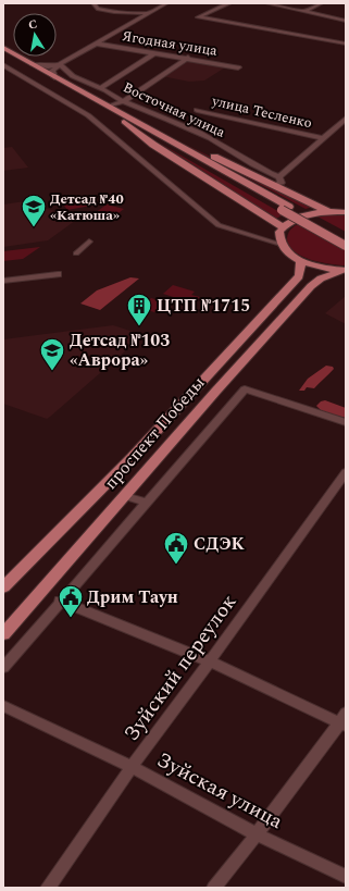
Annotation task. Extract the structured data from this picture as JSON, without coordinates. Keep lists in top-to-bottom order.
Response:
{
  "streets": {
    "main road": ["проспект Победы"],
    "street": [
      "Ягодная улица",
      "Восточная улица",
      "улица Тесленко",
      "Зуйский переулок",
      "Зуйская улица"
    ]
  },
  "crossings": [
    ["Восточная улица", "улица Тесленко"],
    ["Зуйский переулок", "Зуйская улица"]
  ],
  "places": {
    "school or university": ["Детсад №40 «Катюша»", "Детсад №103 «Аврора»"],
    "building": ["ЦТП №1715"],
    "public building": ["СДЭК", "Дрим Таун"]
  },
  "north": "top"
}
